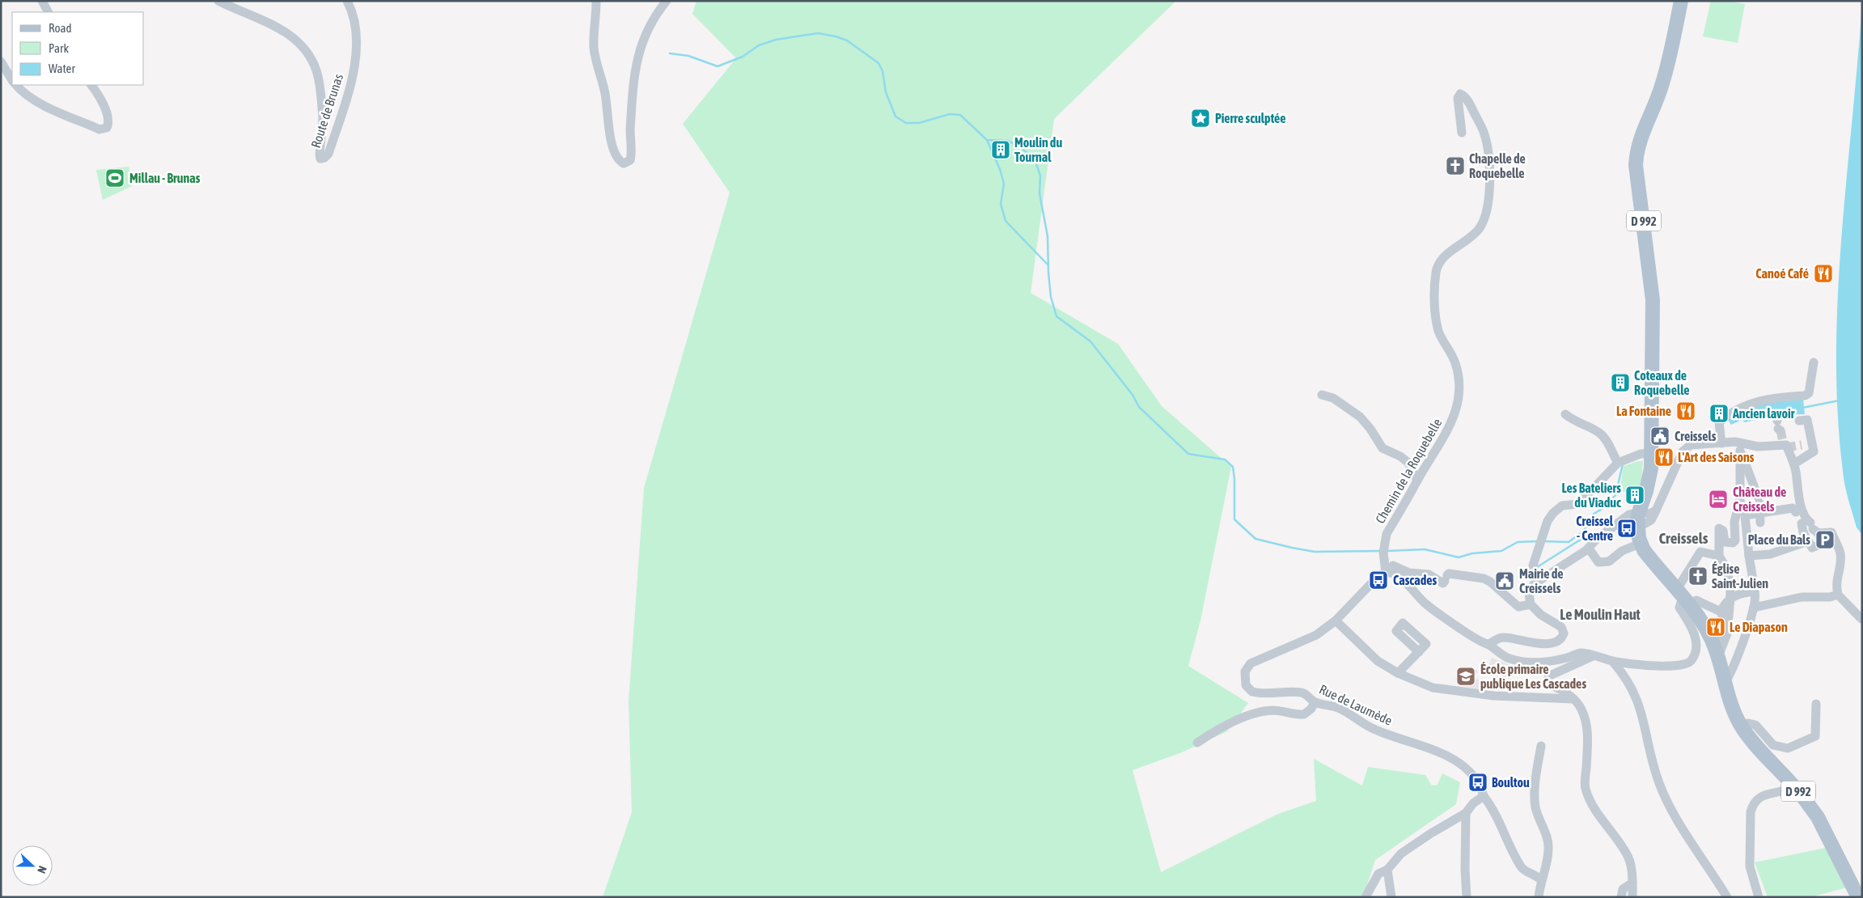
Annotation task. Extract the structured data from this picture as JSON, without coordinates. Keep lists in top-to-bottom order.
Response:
{
  "streets": {
    "main road": ["D 992"],
    "street": ["Route de Brunas", "Chemin de la Roquebelle", "Rue de Laumède"]
  },
  "districts": ["Creissels", "Le Moulin Haut"],
  "places": {
    "place": ["Pierre sculptée"],
    "building": [
      "Moulin du Tournal",
      "Coteaux de Roquebelle",
      "Ancien lavoir",
      "Les Bateliers du Viaduc"
    ],
    "church": ["Chapelle de Roquebelle", "Église Saint-Julien"],
    "sports": ["Millau - Brunas"],
    "restaurant": [
      "Canoé Café",
      "La Fontaine",
      "L'Art des Saisons",
      "Le Diapason"
    ],
    "public building": ["Creissels", "Mairie de Creissels"],
    "hotel": ["Château de Creissels"],
    "bus stop": ["Creissel - Centre", "Cascades", "Boultou"],
    "parking": ["Place du Bals"],
    "school or university": ["École primaire publique Les Cascades"]
  },
  "legend": ["Road", "Park", "Water"],
  "north": "right"
}
